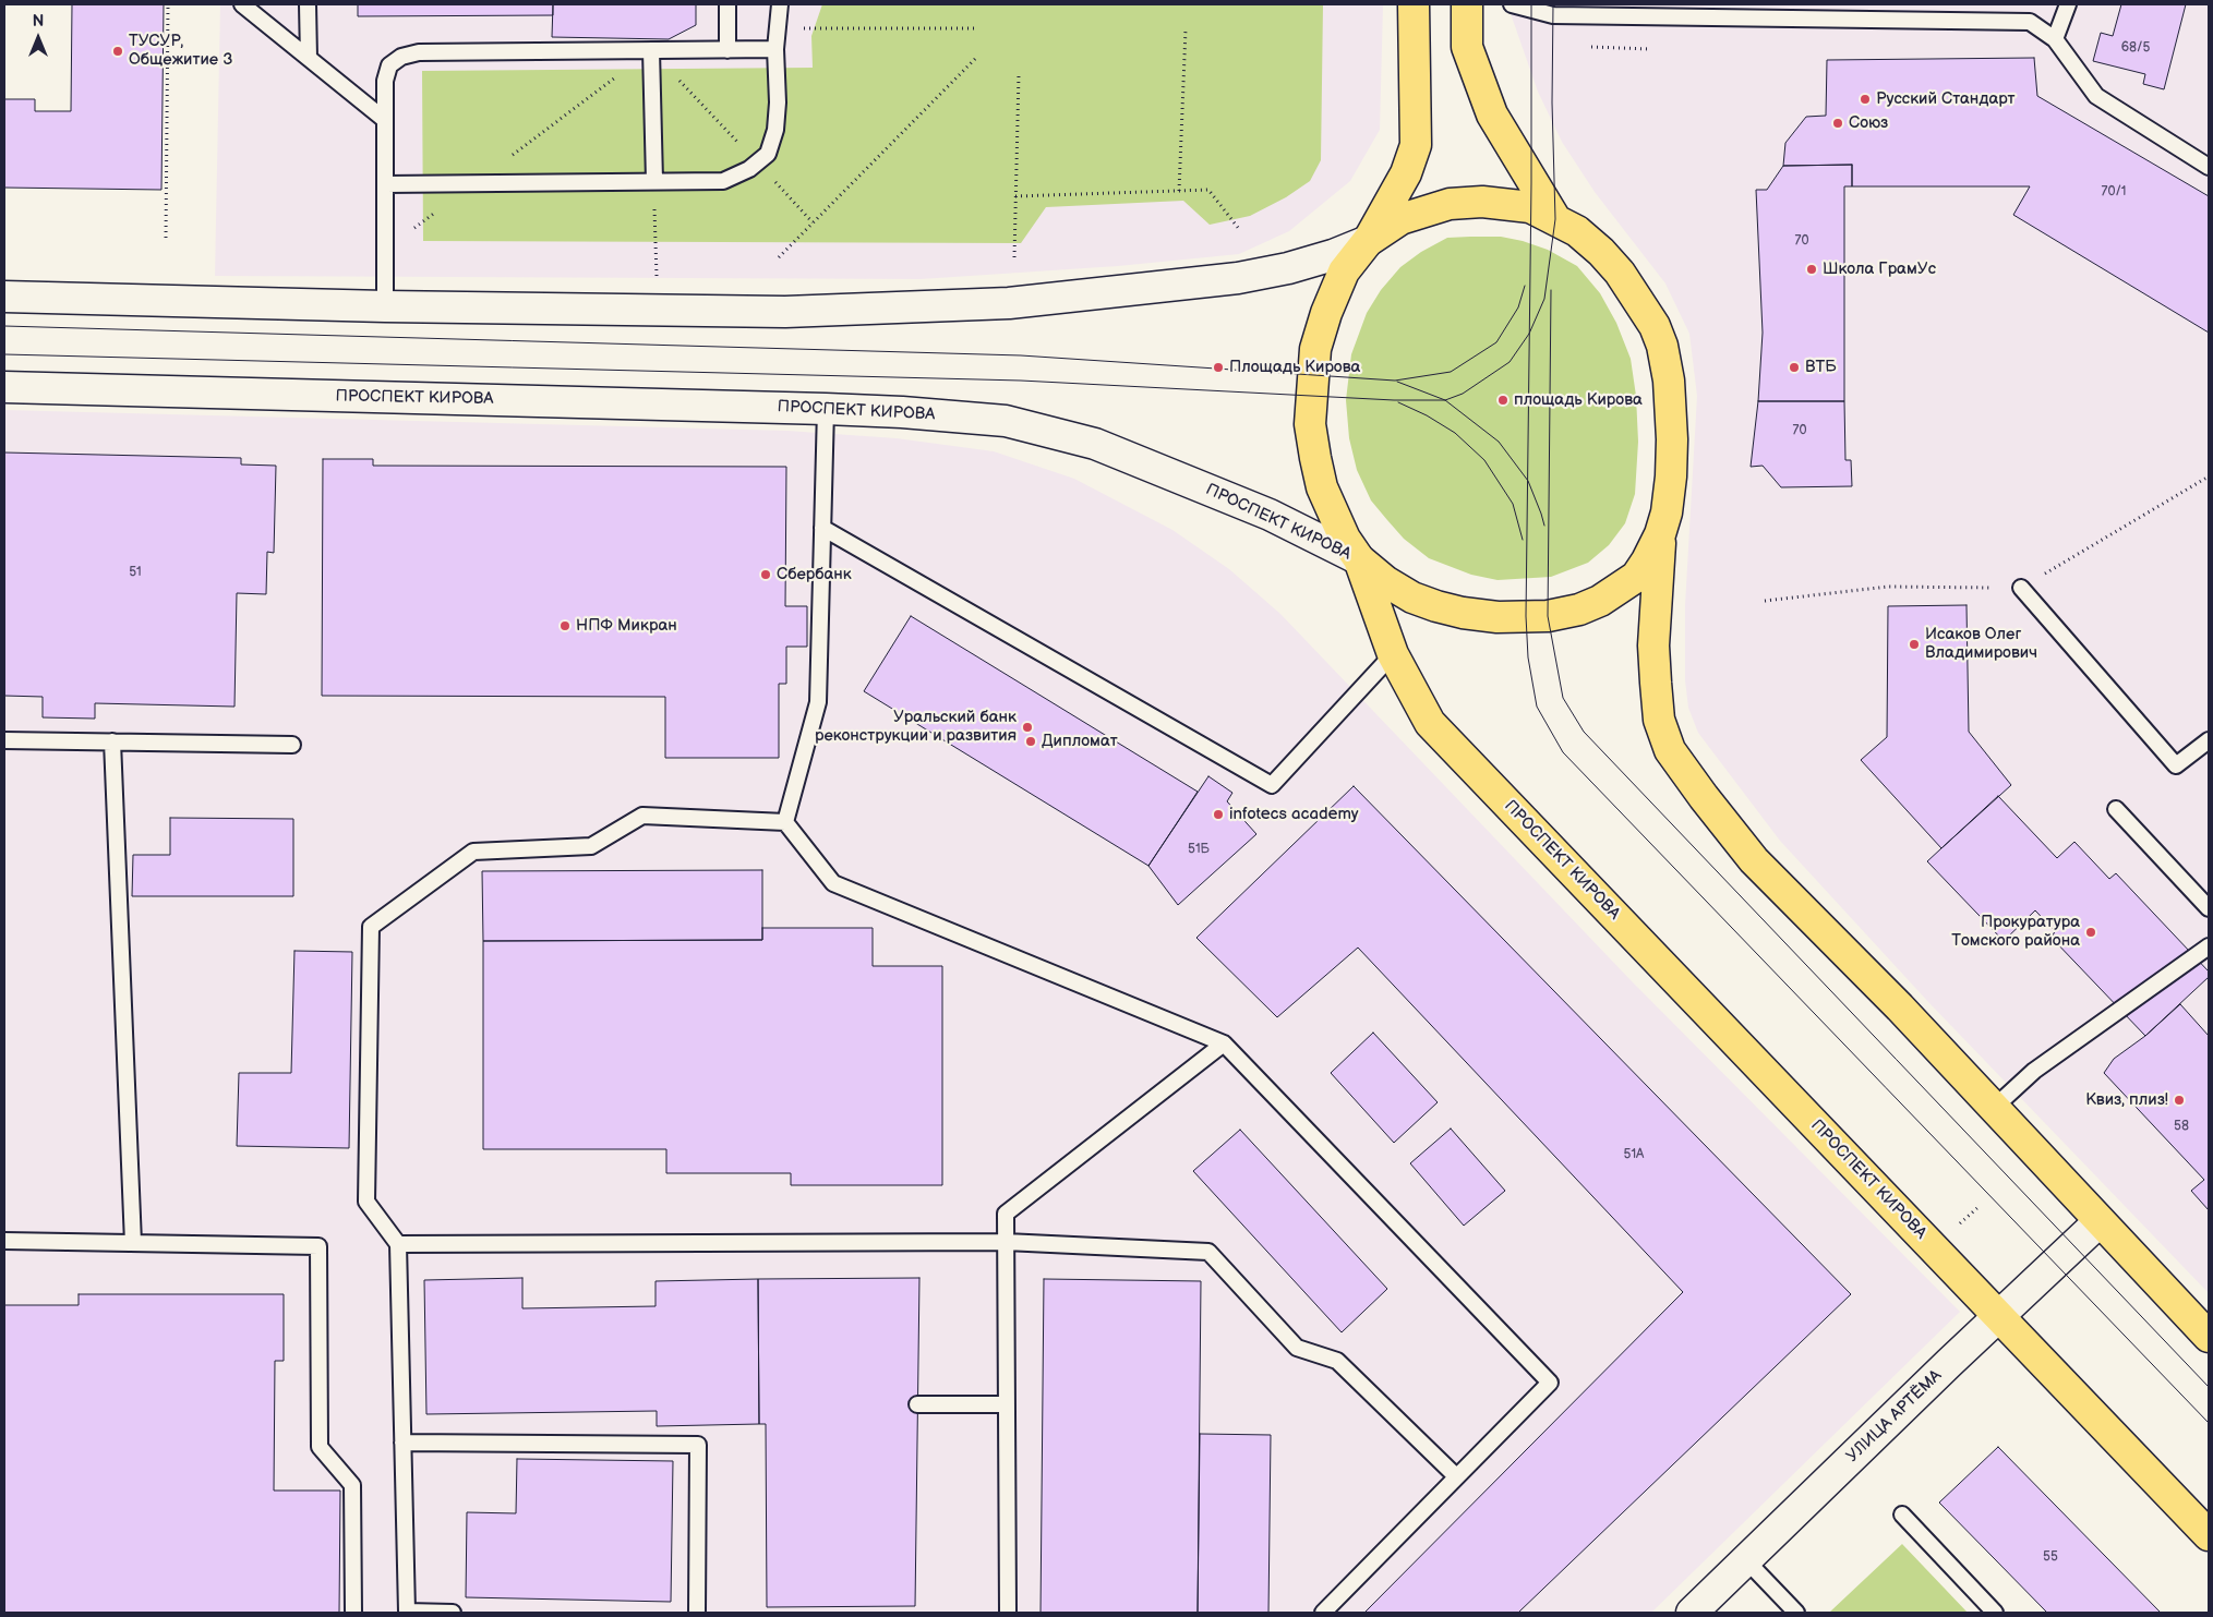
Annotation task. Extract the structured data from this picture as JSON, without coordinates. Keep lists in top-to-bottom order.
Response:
{
  "streets": {
    "main road": ["ПРОСПЕКТ КИРОВА", "УЛИЦА АРТЁМА"]
  },
  "crossings": [
    ["ПРОСПЕКТ КИРОВА", "УЛИЦА АРТЁМА"]
  ],
  "places": [
    "ТУСУР, Общежитие 3",
    "Русский Стандарт",
    "Союз",
    "Школа ГрамУс",
    "Площадь Кирова",
    "ВТБ",
    "площадь Кирова",
    "Сбербанк",
    "НПФ Микран",
    "Исаков Олег Владимирович",
    "Уральский банк реконструкции и развития",
    "Дипломат",
    "infotecs academy",
    "Прокуратура Томского района",
    "Квиз, плиз!"
  ],
  "house_numbers": [
    "68/5",
    "70/1",
    "70",
    "70",
    "51",
    "51Б",
    "58",
    "51А",
    "55"
  ],
  "north": "top"
}
